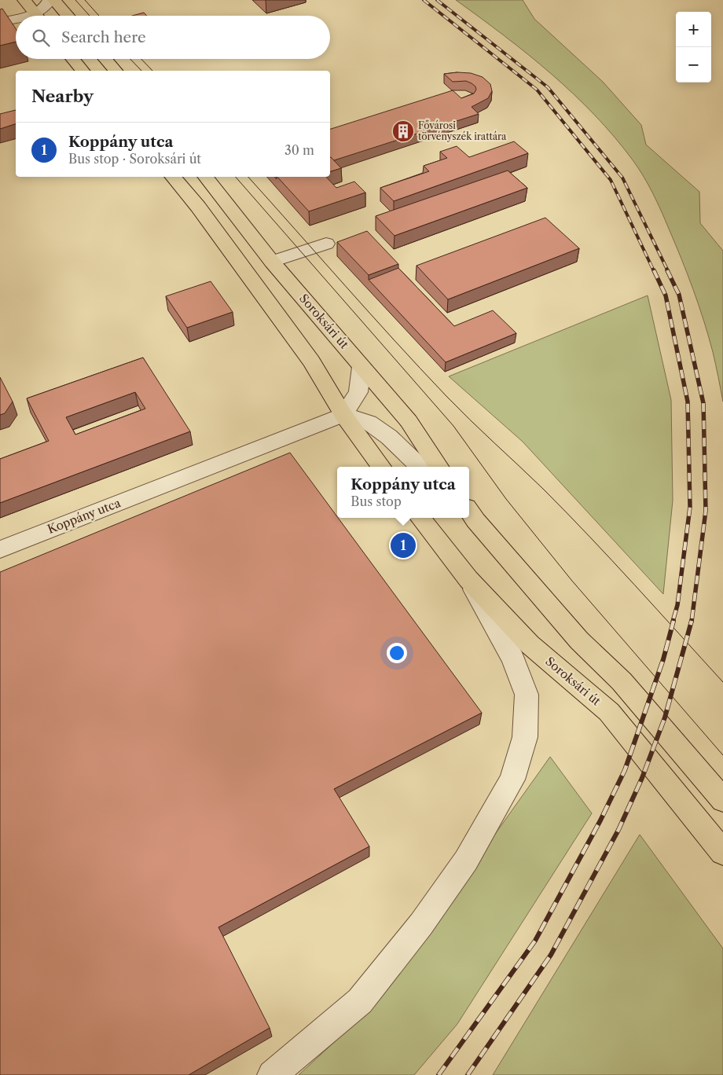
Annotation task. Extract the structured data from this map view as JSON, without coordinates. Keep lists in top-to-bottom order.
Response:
{
  "streets": {
    "main road": ["Soroksári út"],
    "street": ["Koppány utca"]
  },
  "places": {
    "building": ["Fővárosi törvényszék irattára"]
  },
  "page": {
    "map_buttons": ["+", "−"],
    "search": "Search here",
    "heading": "Nearby",
    "list": [
      {
        "mark": "1",
        "name": "Koppány utca",
        "note": "Bus stop · Soroksári út",
        "value": "30 m"
      }
    ],
    "popup": ["Koppány utca", "Bus stop"],
    "pins": "1"
  }
}
